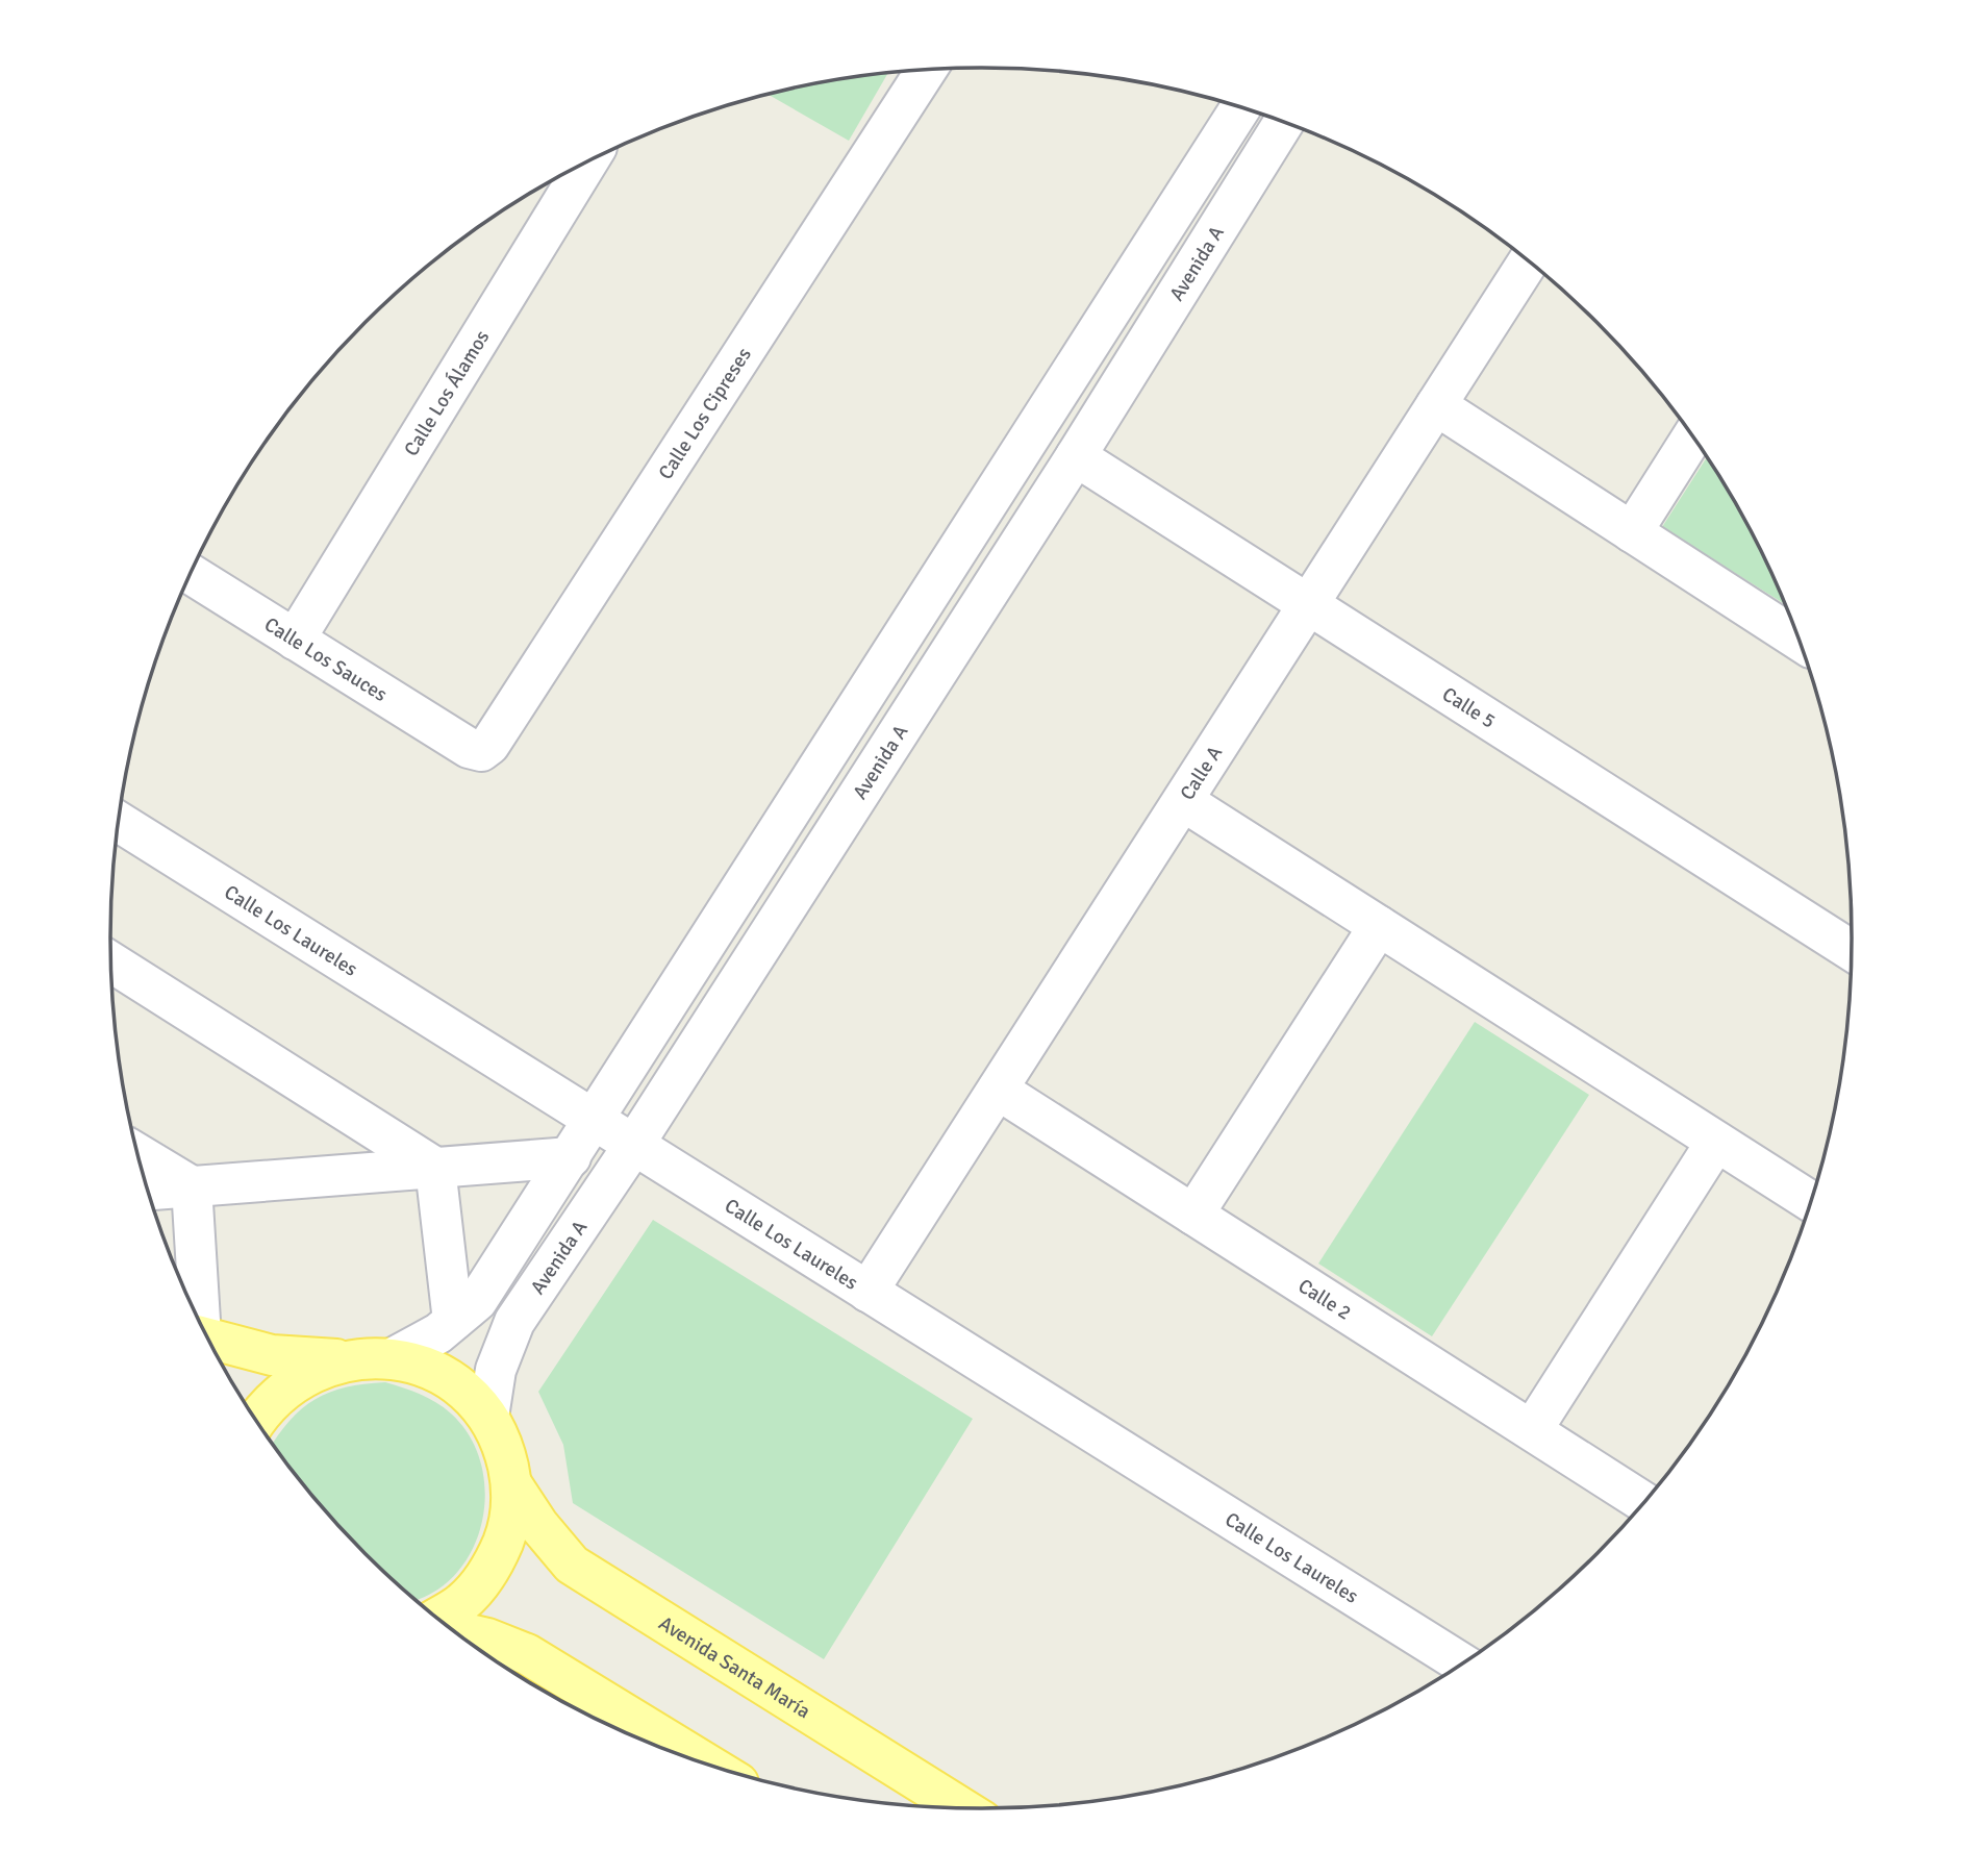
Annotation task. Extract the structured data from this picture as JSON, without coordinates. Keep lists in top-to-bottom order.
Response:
{
  "streets": {
    "main road": ["Avenida Santa María"],
    "street": [
      "Avenida A",
      "Calle Los Álamos",
      "Calle Los Cipreses",
      "Calle Los Sauces",
      "Calle 5",
      "Calle A",
      "Calle Los Laureles",
      "Calle 2"
    ]
  },
  "crossings": [
    ["Avenida A", "Calle 5"],
    ["Avenida A", "Calle Los Laureles"],
    ["Calle Los Álamos", "Calle Los Sauces"],
    ["Calle Los Cipreses", "Calle Los Sauces"],
    ["Calle 5", "Calle A"],
    ["Calle A", "Calle Los Laureles"],
    ["Calle A", "Calle 2"]
  ]
}
